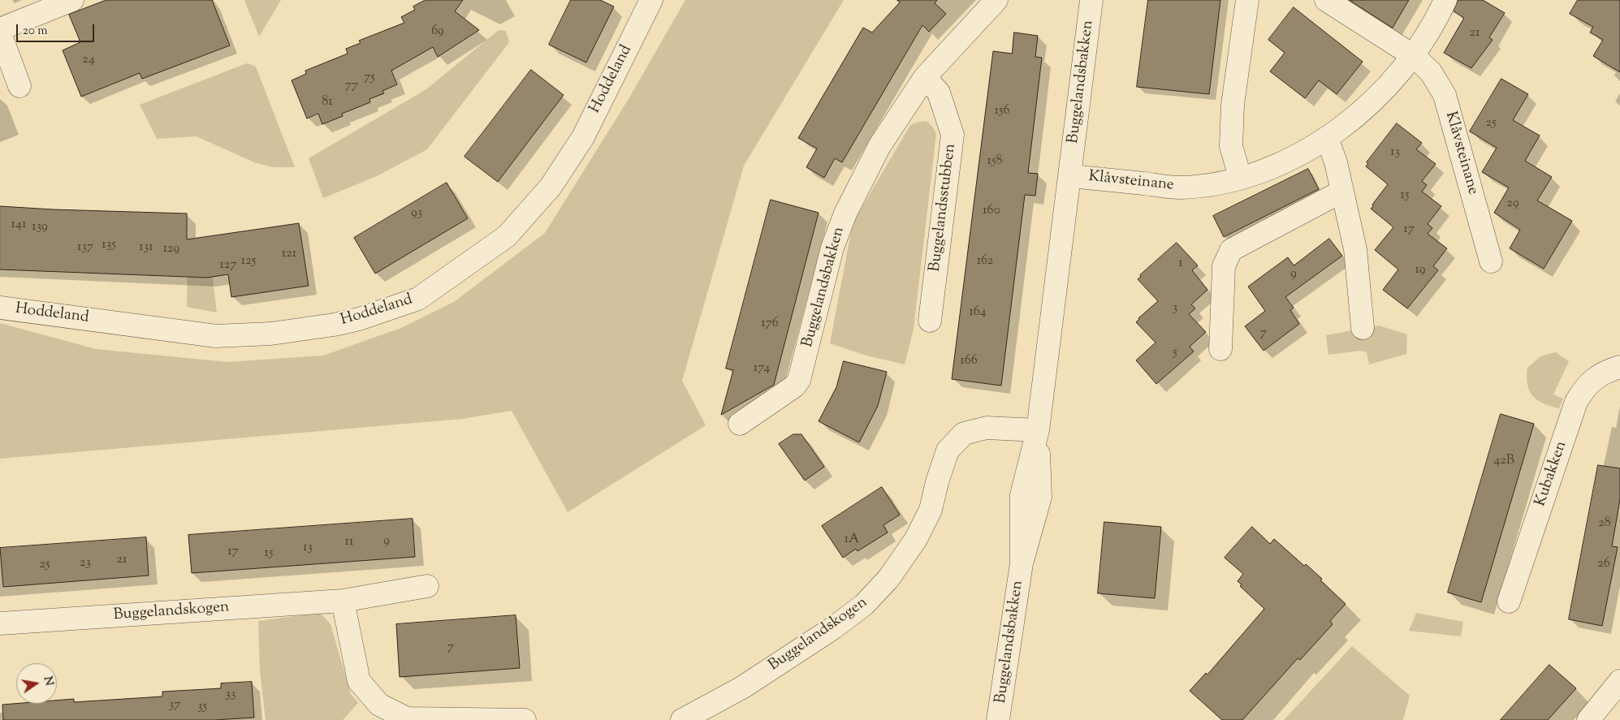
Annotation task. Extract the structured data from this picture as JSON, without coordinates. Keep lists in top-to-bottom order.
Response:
{
  "streets": {
    "street": [
      "Hoddeland",
      "Buggelandsbakken",
      "Klåvsteinane",
      "Buggelandsstubben",
      "Kubakken",
      "Buggelandskogen"
    ]
  },
  "crossings": [
    ["Buggelandsbakken", "Klåvsteinane"],
    ["Buggelandsbakken", "Buggelandsstubben"],
    ["Buggelandsbakken", "Buggelandskogen"]
  ],
  "house_numbers": [
    "69",
    "21",
    "24",
    "75",
    "77",
    "81",
    "156",
    "25",
    "13",
    "158",
    "15",
    "29",
    "160",
    "93",
    "141",
    "139",
    "17",
    "135",
    "137",
    "131",
    "129",
    "121",
    "125",
    "162",
    "1",
    "127",
    "19",
    "9",
    "3",
    "164",
    "176",
    "7",
    "5",
    "166",
    "174",
    "42B",
    "28",
    "1A",
    "9",
    "11",
    "13",
    "17",
    "15",
    "21",
    "23",
    "26",
    "25",
    "7",
    "33",
    "37",
    "35"
  ],
  "scale_bar": "20 m",
  "north": "right"
}
